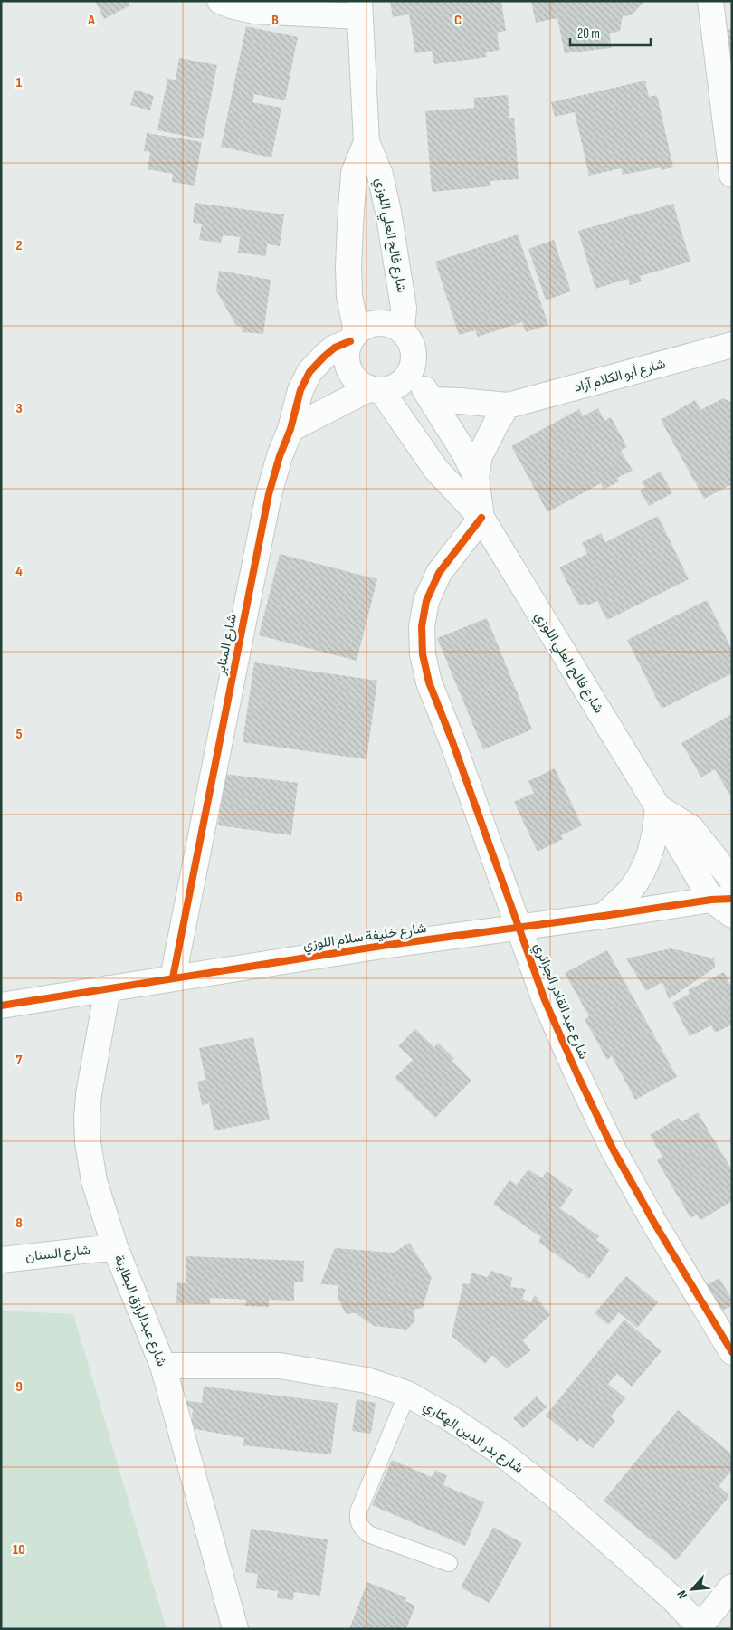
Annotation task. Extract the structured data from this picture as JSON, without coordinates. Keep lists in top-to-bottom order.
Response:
{
  "streets": {
    "street": [
      "شارع فالح العلي اللوزي",
      "شارع أبو الكلام آزاد",
      "شارع المنابر",
      "شارع خليفة سلام اللوزي",
      "شارع عبد القادر الجزائري",
      "شارع السنان",
      "شارع عبدالرازق البطاينة",
      "شارع بدر الدين الهكاري"
    ]
  },
  "crossings": [
    ["شارع فالح العلي اللوزي", "شارع أبو الكلام آزاد"],
    ["شارع فالح العلي اللوزي", "شارع المنابر"],
    ["شارع فالح العلي اللوزي", "شارع خليفة سلام اللوزي"],
    ["شارع فالح العلي اللوزي", "شارع عبد القادر الجزائري"],
    ["شارع المنابر", "شارع خليفة سلام اللوزي"],
    ["شارع خليفة سلام اللوزي", "شارع عبد القادر الجزائري"],
    ["شارع خليفة سلام اللوزي", "شارع عبدالرازق البطاينة"],
    ["شارع السنان", "شارع عبدالرازق البطاينة"],
    ["شارع عبدالرازق البطاينة", "شارع بدر الدين الهكاري"]
  ],
  "scale_bar": "20 m",
  "north": "bottom left",
  "grid": {
    "columns": ["A", "B", "C"],
    "rows": [
      "1",
      "2",
      "3",
      "4",
      "5",
      "6",
      "7",
      "8",
      "9",
      "10"
    ]
  }
}
